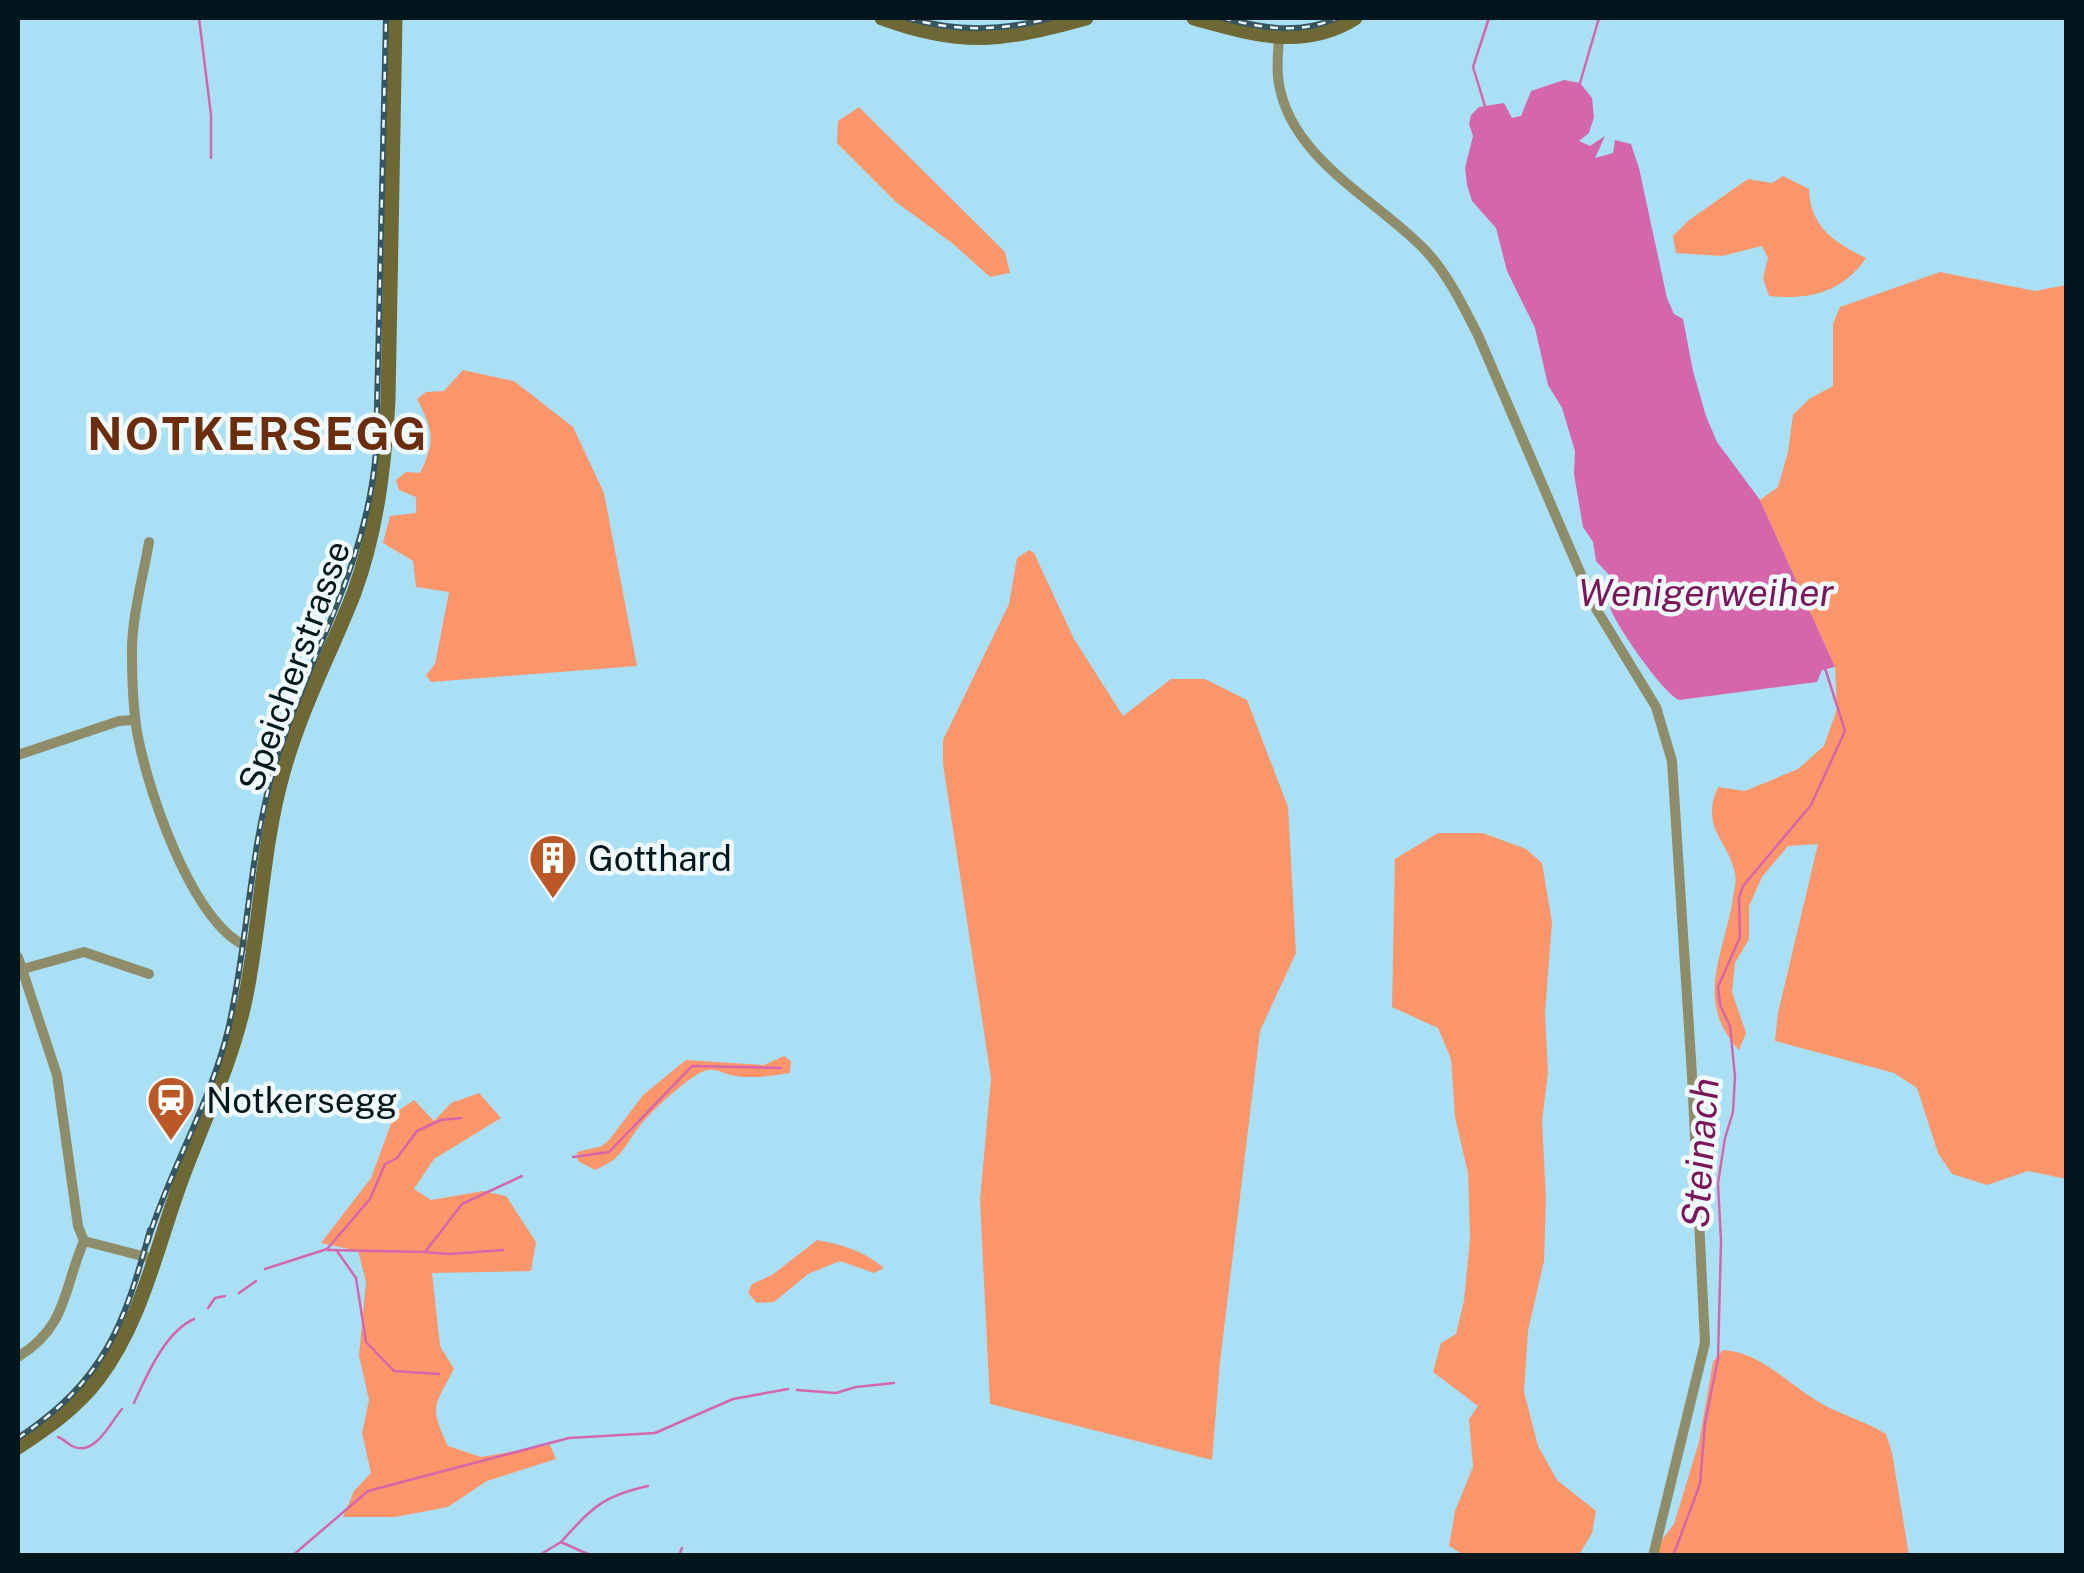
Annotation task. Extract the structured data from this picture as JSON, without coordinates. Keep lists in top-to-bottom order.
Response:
{
  "streets": {
    "main road": ["Speicherstrasse"]
  },
  "districts": ["NOTKERSEGG"],
  "water": ["Wenigerweiher", "Steinach"],
  "places": {
    "building": ["Gotthard"],
    "station": ["Notkersegg"]
  }
}
